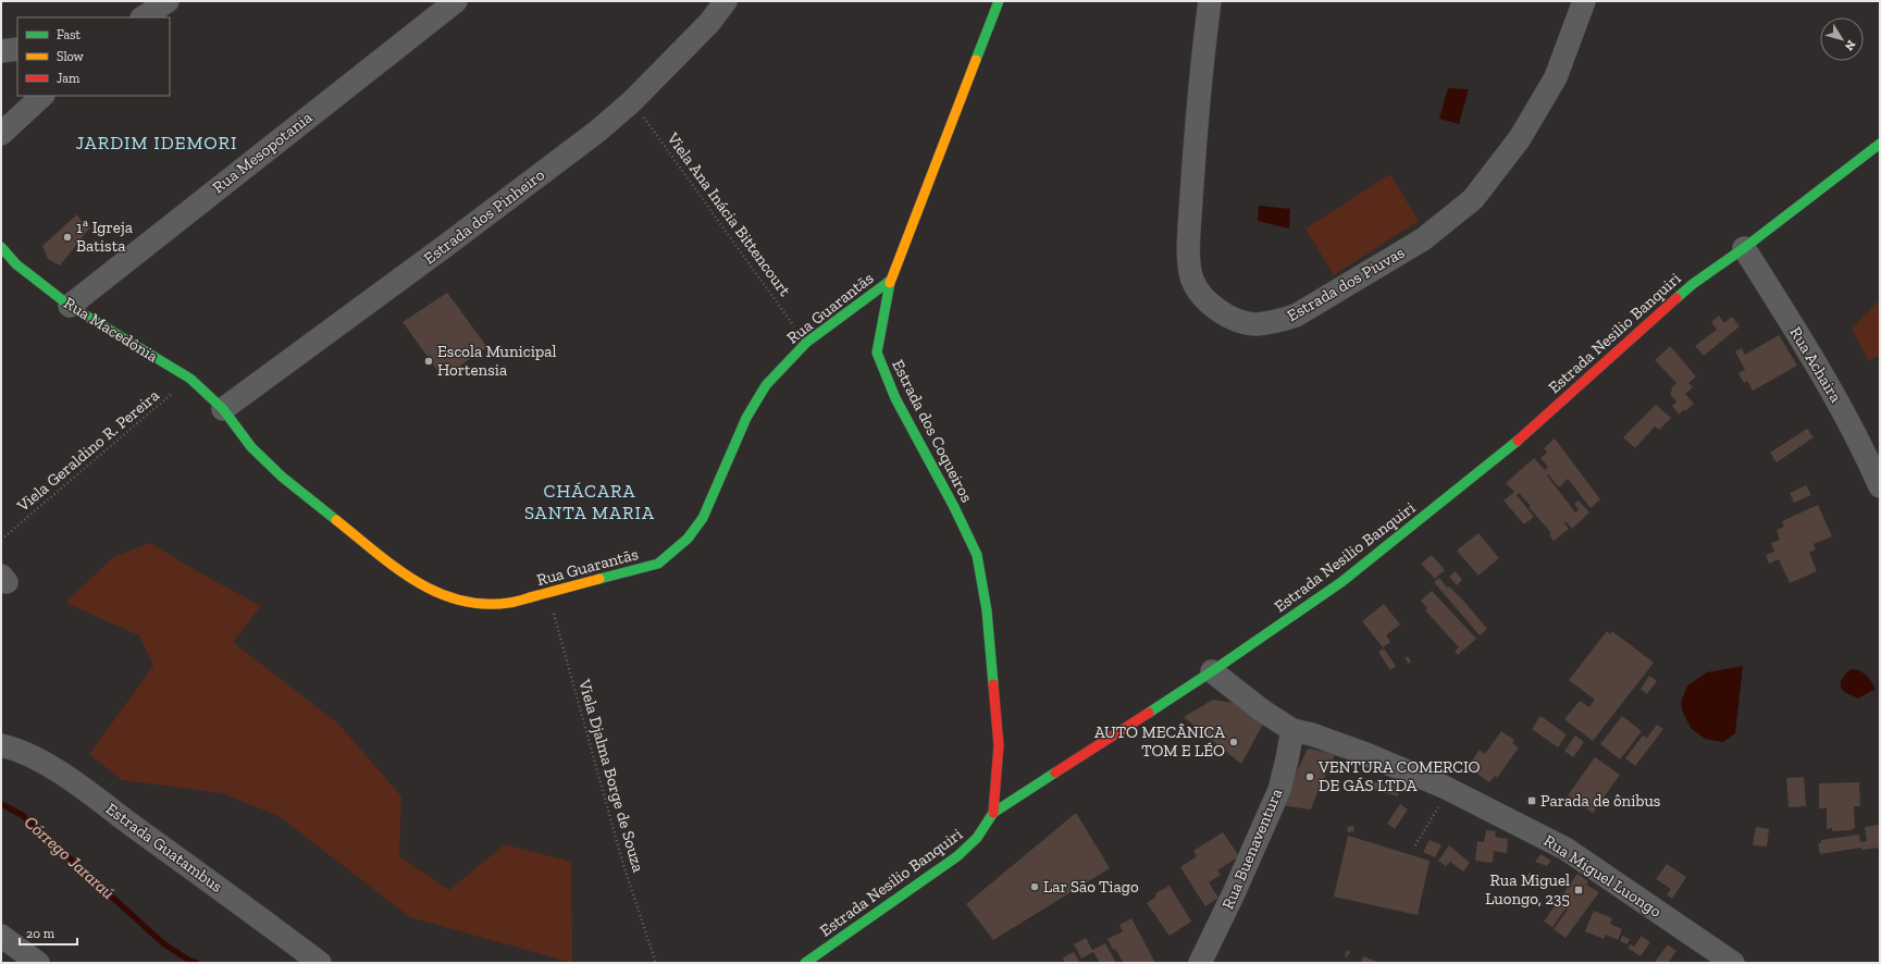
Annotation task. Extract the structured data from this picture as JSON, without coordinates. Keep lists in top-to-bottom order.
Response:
{
  "streets": {
    "street": [
      "Rua Mesopotania",
      "Estrada dos Pinheiro",
      "Estrada dos Piuvas",
      "Rua Guarantãs",
      "Rua Macedônia",
      "Estrada Nesilio Banquiri",
      "Rua Achaira",
      "Estrada dos Coqueiros",
      "Estrada Guatambus",
      "Rua Buenaventura",
      "Rua Miguel Luongo"
    ],
    "path": ["Viela Ana Inácia Bittencourt", "Viela Geraldino R. Pereira", "Viela Djalma Borge de Souza"]
  },
  "crossings": [
    ["Rua Mesopotania", "Rua Macedônia"],
    ["Viela Ana Inácia Bittencourt", "Estrada dos Pinheiro"],
    ["Viela Ana Inácia Bittencourt", "Rua Guarantãs"],
    ["Estrada dos Pinheiro", "Rua Guarantãs"],
    ["Estrada dos Pinheiro", "Rua Macedônia"],
    ["Rua Guarantãs", "Rua Macedônia"],
    ["Rua Guarantãs", "Estrada dos Coqueiros"],
    ["Rua Guarantãs", "Viela Djalma Borge de Souza"],
    ["Rua Macedônia", "Viela Geraldino R. Pereira"],
    ["Estrada Nesilio Banquiri", "Rua Achaira"],
    ["Estrada Nesilio Banquiri", "Estrada dos Coqueiros"],
    ["Estrada Nesilio Banquiri", "Rua Miguel Luongo"],
    ["Rua Buenaventura", "Rua Miguel Luongo"]
  ],
  "districts": ["JARDIM IDEMORI", "CHÁCARA SANTA MARIA"],
  "water": ["Córrego Jararaú"],
  "places": {
    "other": [
      "1ª Igreja Batista",
      "Escola Municipal Hortensia",
      "AUTO MECÂNICA TOM E LÉO",
      "VENTURA COMERCIO DE GÁS LTDA",
      "Lar São Tiago"
    ],
    "transit": ["Parada de ônibus", "Rua Miguel Luongo, 235"]
  },
  "legend": ["Fast", "Slow", "Jam"],
  "scale_bar": "20 m",
  "north": "bottom right"
}
